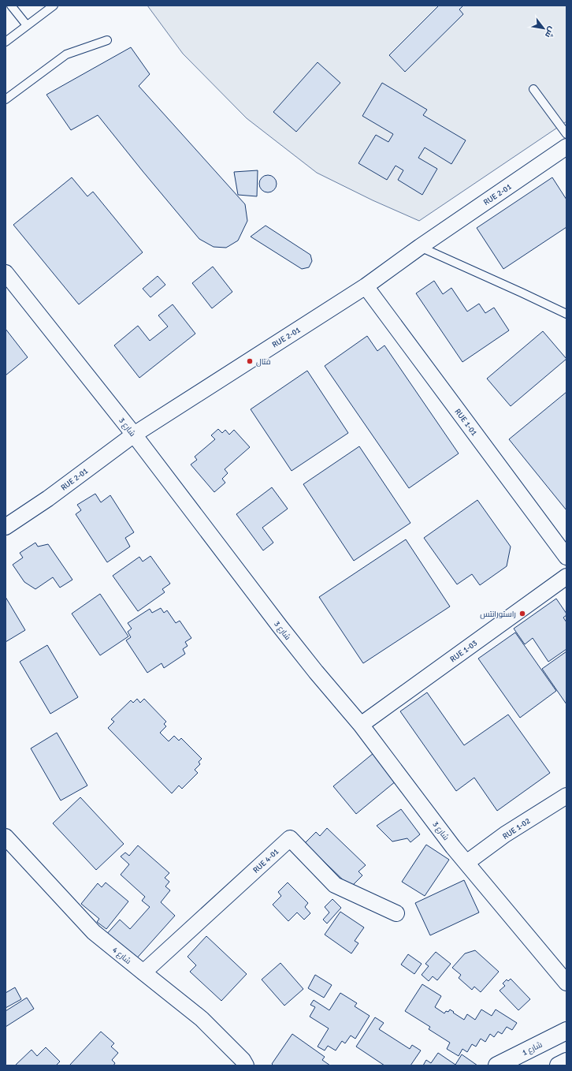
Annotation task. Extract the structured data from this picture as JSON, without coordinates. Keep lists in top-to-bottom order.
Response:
{
  "streets": {
    "main road": ["شارع 1"],
    "street": [
      "RUE 2-01",
      "RUE 1-01",
      "شارع 3",
      "RUE 1-03",
      "RUE 1-02",
      "RUE 4-01",
      "شارع 4"
    ]
  },
  "crossings": [
    ["RUE 2-01", "RUE 1-01"],
    ["RUE 2-01", "شارع 3"],
    ["شارع 3", "RUE 1-03"],
    ["شارع 3", "RUE 1-02"],
    ["RUE 4-01", "شارع 4"]
  ],
  "places": ["فتال", "راستورانتس"],
  "north": "bottom right"
}
